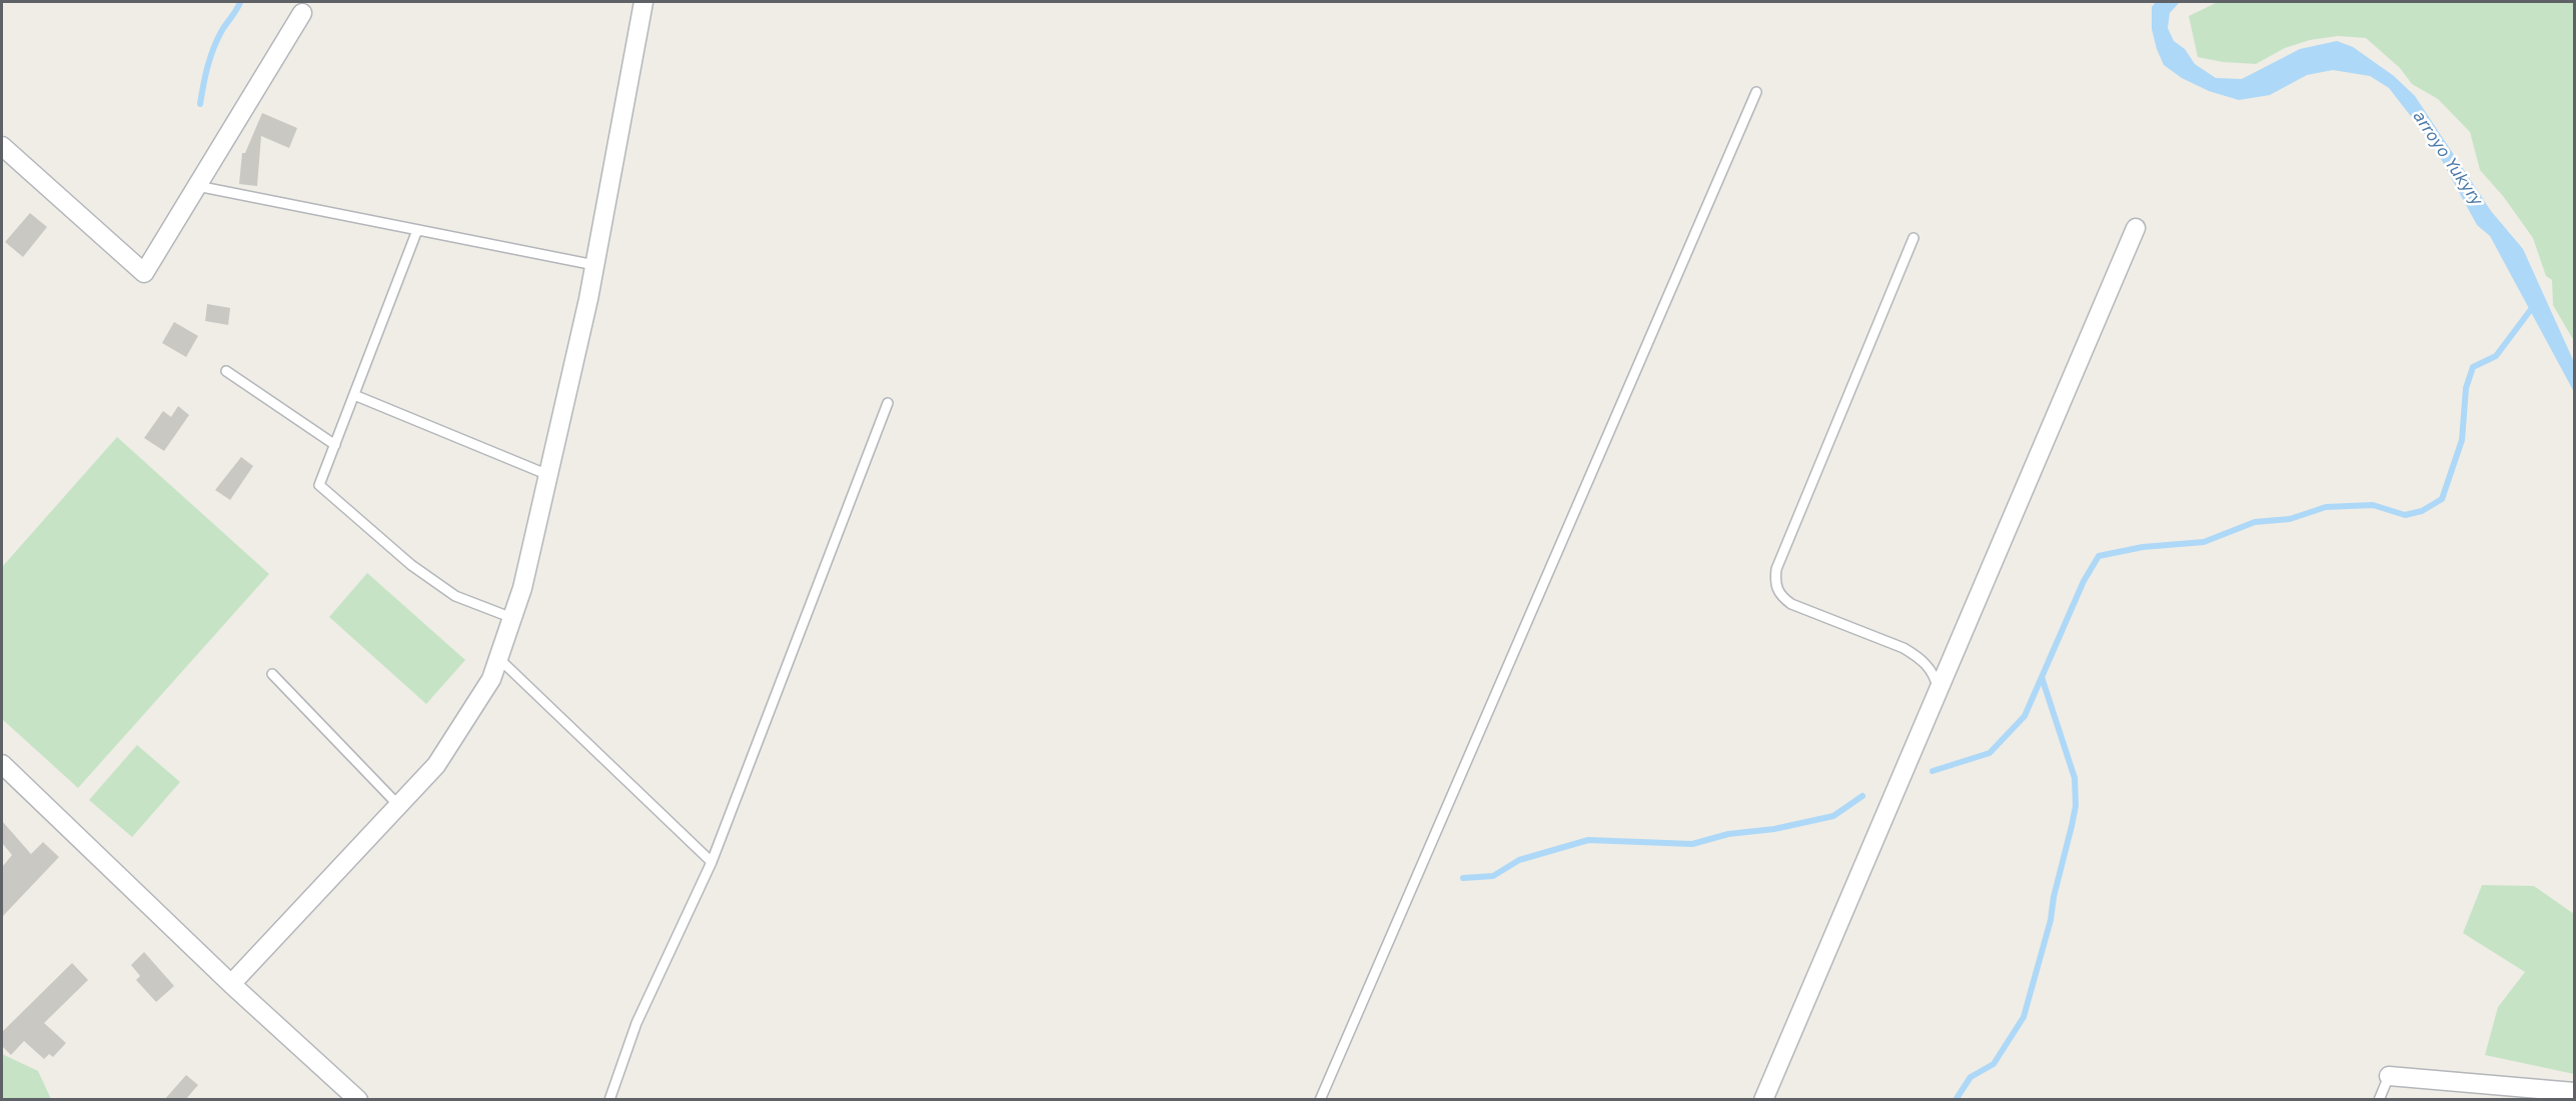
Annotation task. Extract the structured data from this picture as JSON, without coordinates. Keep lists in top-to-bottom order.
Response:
{
  "water": ["arroyo Yukyry"]
}
